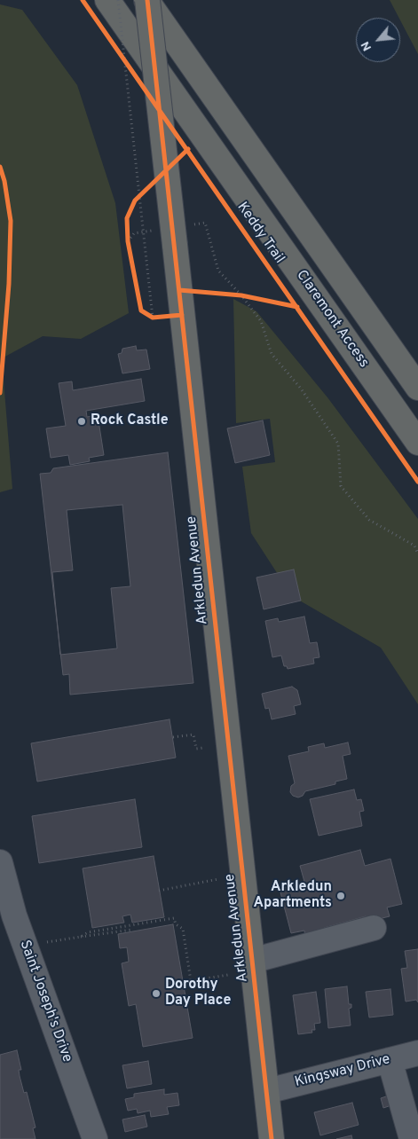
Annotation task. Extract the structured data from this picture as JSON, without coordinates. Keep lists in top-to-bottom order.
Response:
{
  "streets": {
    "main road": ["Claremont Access", "Arkledun Avenue"],
    "street": ["Saint Joseph's Drive", "Kingsway Drive"],
    "cycle path": ["Keddy Trail"]
  },
  "crossings": [
    ["Arkledun Avenue", "Kingsway Drive"]
  ],
  "places": ["Rock Castle", "Arkledun Apartments", "Dorothy Day Place"],
  "north": "bottom left"
}
